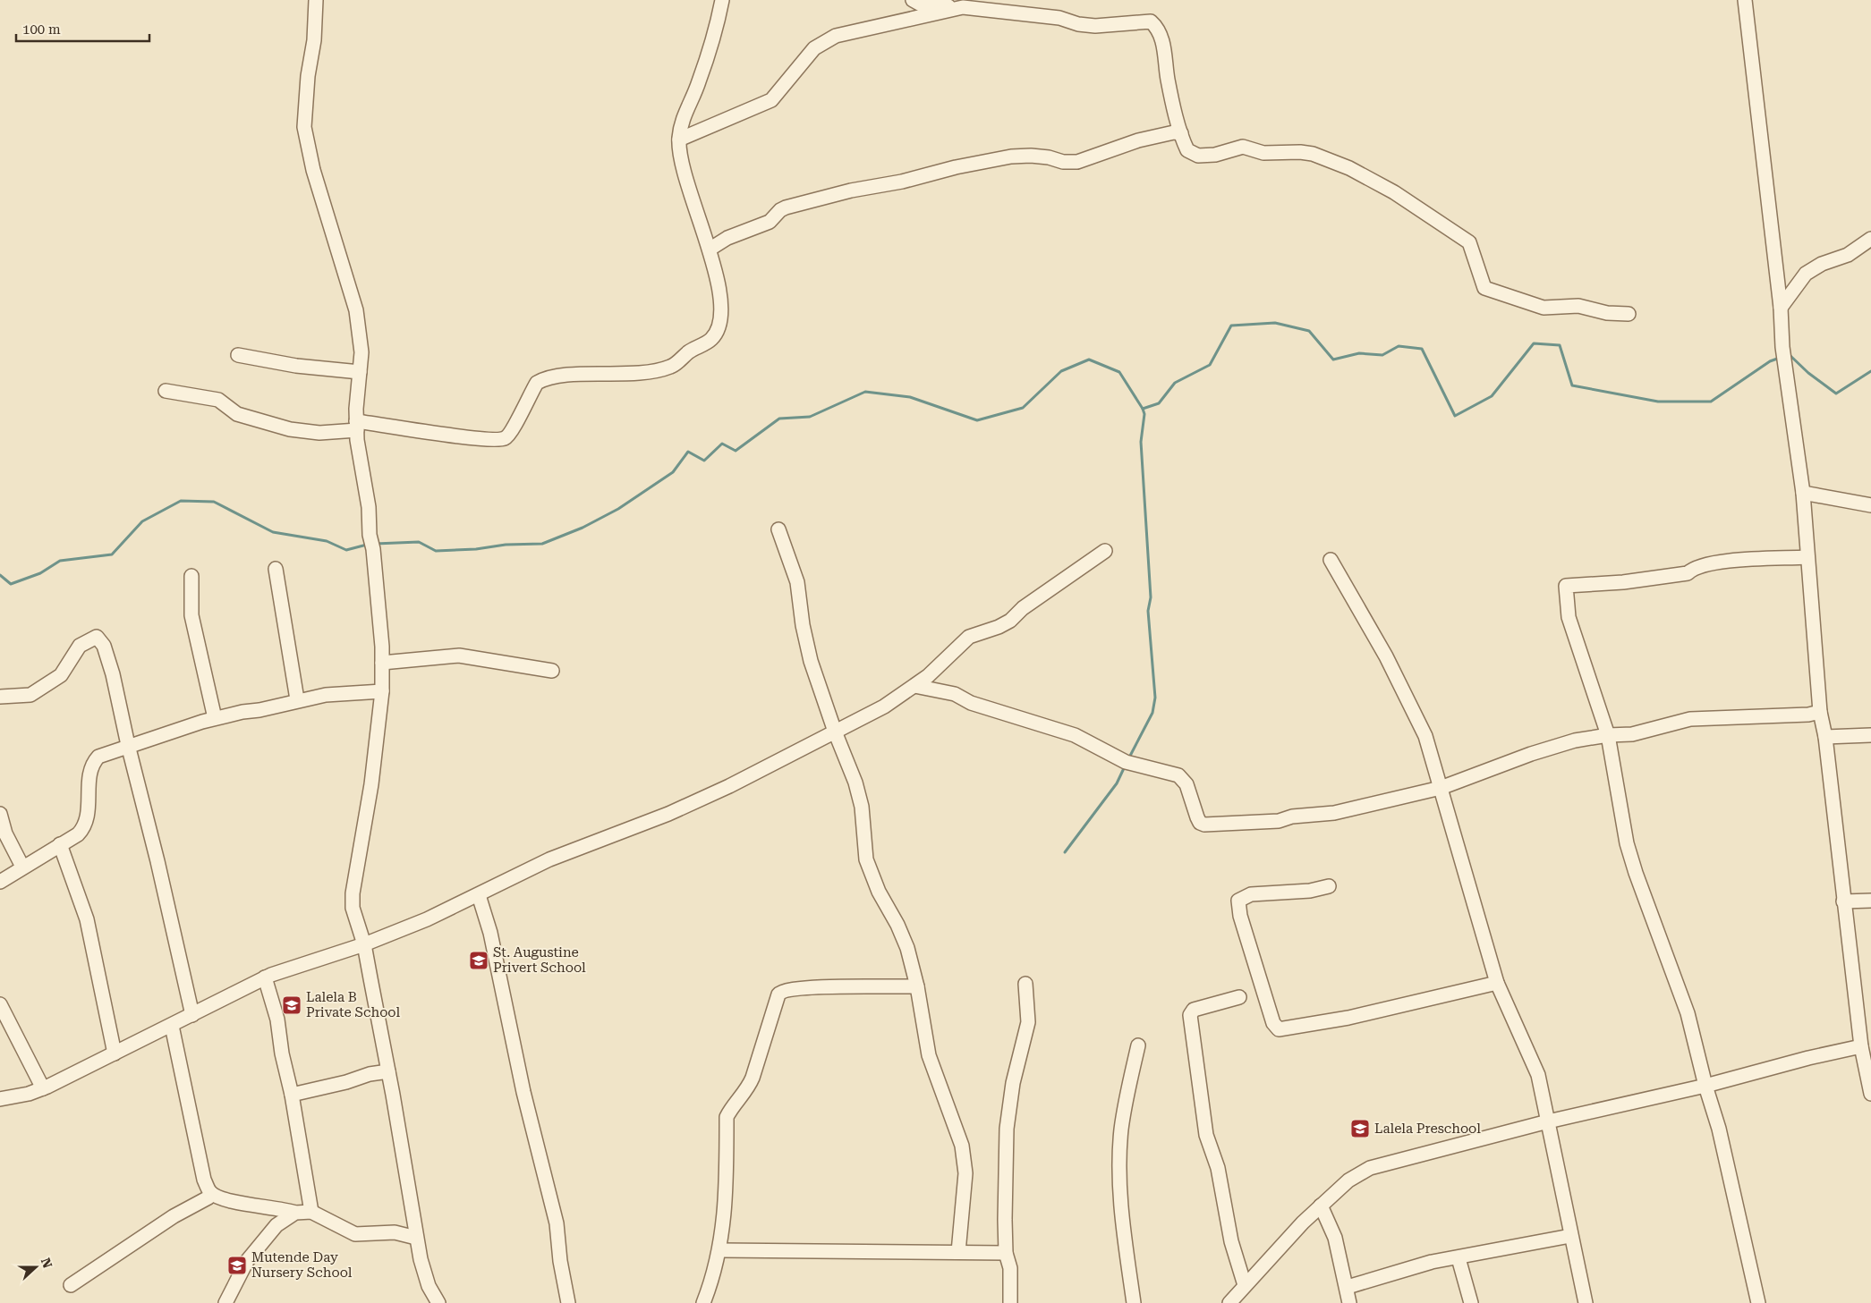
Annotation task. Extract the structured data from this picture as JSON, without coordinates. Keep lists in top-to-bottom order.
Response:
{
  "places": {
    "school or university": [
      "St. Augustine Privert School",
      "Lalela B Private School",
      "Lalela Preschool",
      "Mutende Day Nursery School"
    ]
  },
  "scale_bar": "100 m",
  "north": "right"
}
